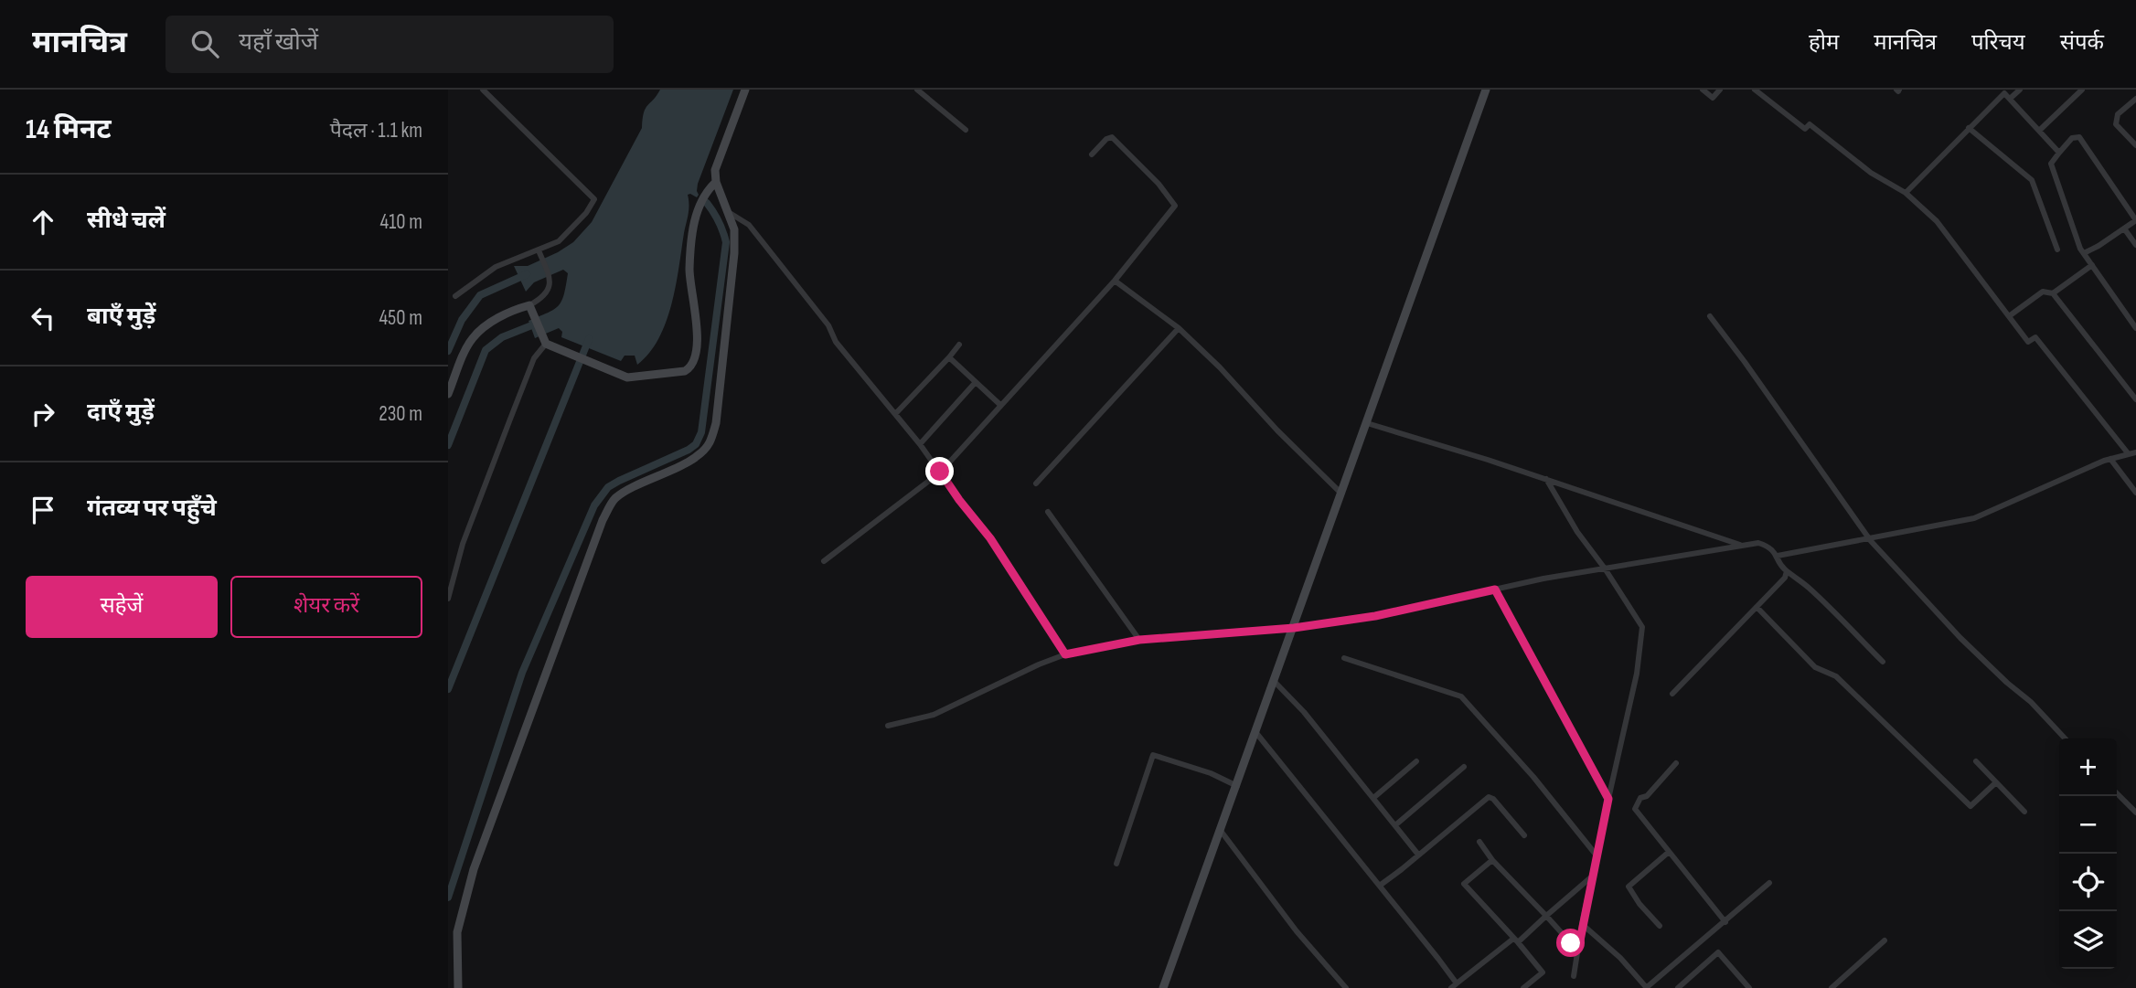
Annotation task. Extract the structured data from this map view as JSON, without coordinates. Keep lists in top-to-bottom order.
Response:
{
  "page": {
    "header": "मानचित्र",
    "search": "यहाँ खोजें",
    "nav": [
      "होम",
      "मानचित्र",
      "परिचय",
      "संपर्क"
    ],
    "heading": ["14 मिनट", "पैदल · 1.1 km"],
    "list": [
      ["सीधे चलें", "410 m"],
      ["बाएँ मुड़ें", "450 m"],
      ["दाएँ मुड़ें", "230 m"],
      "गंतव्य पर पहुँचे"
    ],
    "buttons": ["सहेजें", "शेयर करें"],
    "map_buttons": ["+", "−"]
  }
}
